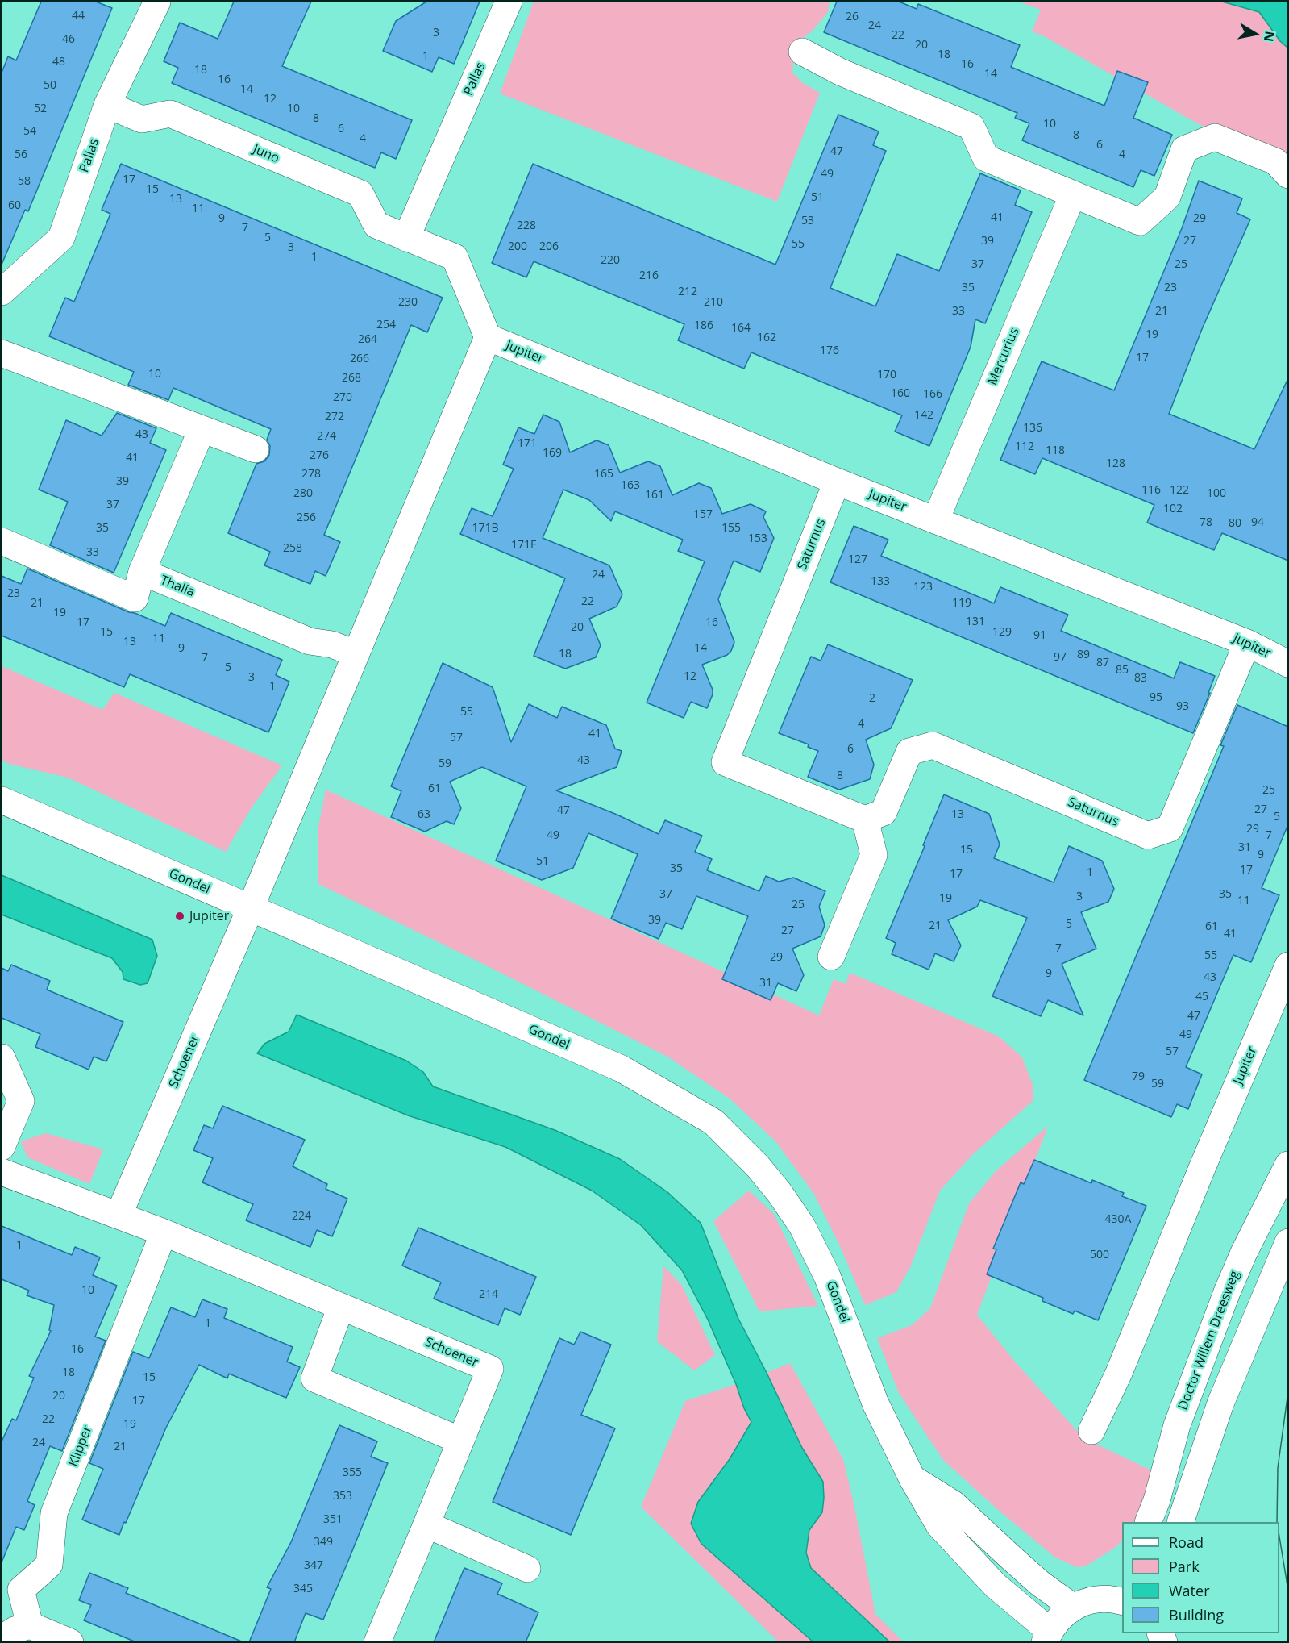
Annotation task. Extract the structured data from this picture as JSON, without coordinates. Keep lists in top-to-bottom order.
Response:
{
  "streets": {
    "street": [
      "Pallas",
      "Juno",
      "Jupiter",
      "Mercurius",
      "Saturnus",
      "Thalia",
      "Gondel",
      "Schoener",
      "Doctor Willem Dreesweg",
      "Klipper"
    ]
  },
  "crossings": [
    ["Pallas", "Juno"],
    ["Pallas", "Jupiter"],
    ["Juno", "Jupiter"],
    ["Jupiter", "Mercurius"],
    ["Jupiter", "Saturnus"],
    ["Jupiter", "Thalia"],
    ["Jupiter", "Gondel"],
    ["Jupiter", "Schoener"],
    ["Gondel", "Schoener"],
    ["Schoener", "Klipper"]
  ],
  "places": ["Jupiter"],
  "house_numbers": [
    "44",
    "26",
    "24",
    "3",
    "22",
    "46",
    "20",
    "18",
    "1",
    "48",
    "16",
    "18",
    "14",
    "16",
    "50",
    "14",
    "12",
    "52",
    "10",
    "8",
    "10",
    "6",
    "54",
    "8",
    "4",
    "6",
    "47",
    "56",
    "4",
    "49",
    "17",
    "58",
    "15",
    "51",
    "13",
    "60",
    "11",
    "41",
    "9",
    "29",
    "53",
    "228",
    "7",
    "5",
    "39",
    "27",
    "55",
    "200",
    "206",
    "3",
    "1",
    "220",
    "37",
    "25",
    "216",
    "35",
    "23",
    "212",
    "230",
    "210",
    "33",
    "21",
    "254",
    "186",
    "164",
    "19",
    "162",
    "264",
    "176",
    "17",
    "266",
    "10",
    "170",
    "268",
    "160",
    "166",
    "270",
    "142",
    "272",
    "136",
    "43",
    "274",
    "171",
    "112",
    "118",
    "169",
    "276",
    "41",
    "128",
    "278",
    "165",
    "39",
    "163",
    "116",
    "122",
    "280",
    "100",
    "161",
    "37",
    "102",
    "157",
    "256",
    "78",
    "94",
    "80",
    "35",
    "171B",
    "155",
    "153",
    "171E",
    "258",
    "33",
    "127",
    "24",
    "133",
    "123",
    "23",
    "22",
    "21",
    "119",
    "19",
    "131",
    "17",
    "16",
    "20",
    "15",
    "129",
    "91",
    "11",
    "13",
    "9",
    "14",
    "18",
    "89",
    "97",
    "7",
    "87",
    "5",
    "85",
    "12",
    "3",
    "83",
    "1",
    "95",
    "2",
    "93",
    "55",
    "4",
    "41",
    "57",
    "6",
    "43",
    "59",
    "8",
    "61",
    "25",
    "27",
    "47",
    "63",
    "13",
    "5",
    "29",
    "49",
    "7",
    "31",
    "15",
    "9",
    "51",
    "35",
    "17",
    "1",
    "17",
    "37",
    "35",
    "3",
    "19",
    "11",
    "25",
    "39",
    "5",
    "21",
    "61",
    "27",
    "41",
    "7",
    "55",
    "29",
    "9",
    "43",
    "31",
    "45",
    "47",
    "49",
    "57",
    "79",
    "59",
    "224",
    "430A",
    "1",
    "500",
    "10",
    "214",
    "1",
    "16",
    "18",
    "15",
    "20",
    "17",
    "22",
    "19",
    "24",
    "21",
    "355",
    "353",
    "351",
    "349",
    "347",
    "345"
  ],
  "legend": [
    "Road",
    "Park",
    "Water",
    "Building"
  ],
  "north": "right"
}
